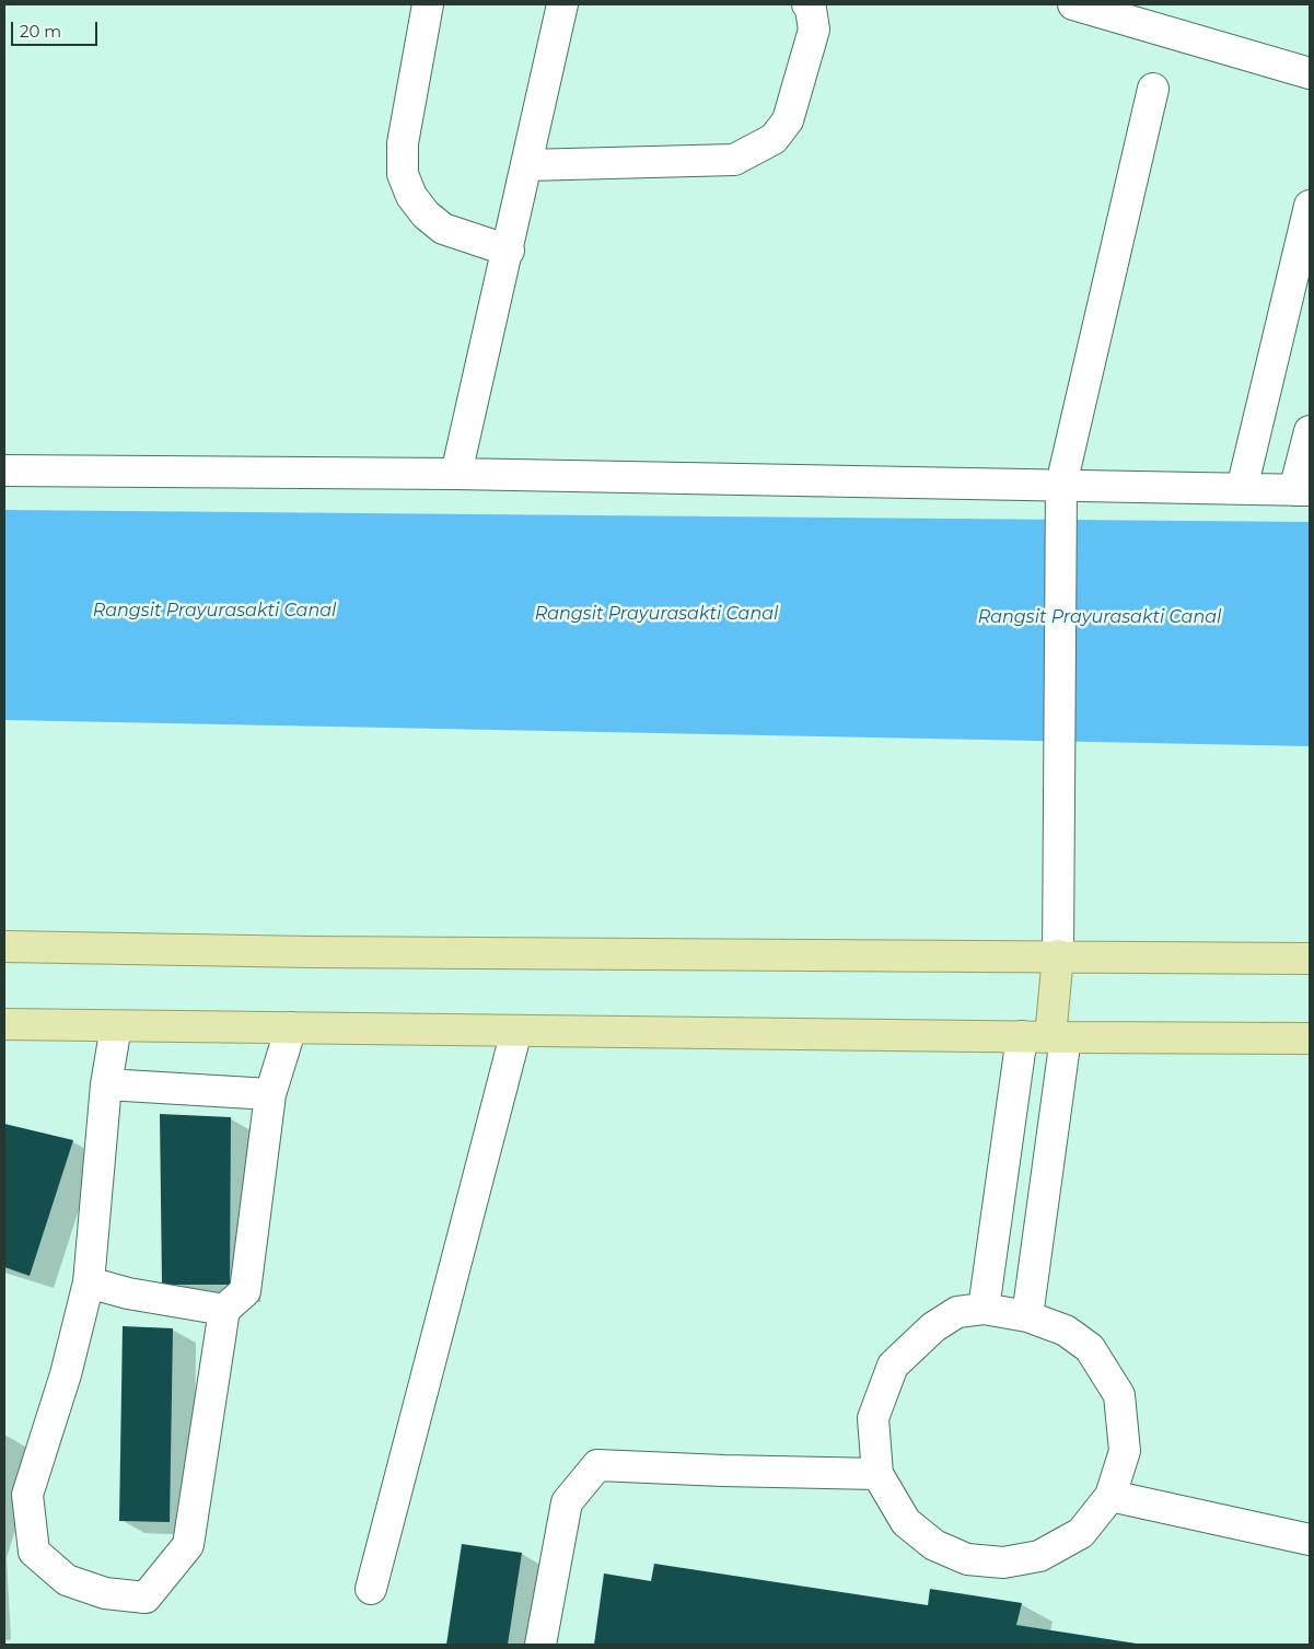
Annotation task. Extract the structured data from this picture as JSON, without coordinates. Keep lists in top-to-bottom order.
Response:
{
  "water": ["Rangsit Prayurasakti Canal"],
  "scale_bar": "20 m"
}
